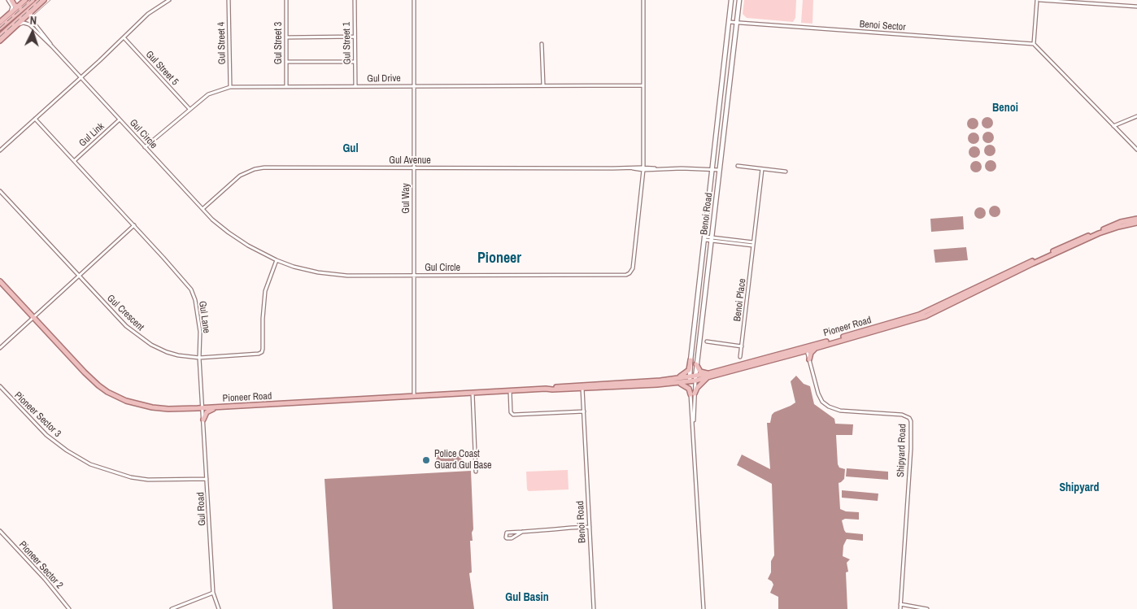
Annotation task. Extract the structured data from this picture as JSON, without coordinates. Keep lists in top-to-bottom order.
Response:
{
  "streets": {
    "main road": ["Benoi Road", "Pioneer Road"],
    "street": [
      "Benoi Sector",
      "Gul Street 4",
      "Gul Street 3",
      "Gul Street 1",
      "Gul Street 5",
      "Gul Drive",
      "Gul Circle",
      "Gul Link",
      "Gul Avenue",
      "Gul Way",
      "Benoi Place",
      "Gul Crescent",
      "Gul Lane",
      "Pioneer Sector 3",
      "Shipyard Road",
      "Gul Road",
      "Pioneer Sector 2"
    ]
  },
  "crossings": [
    ["Benoi Sector", "Benoi Road"],
    ["Gul Street 4", "Gul Drive"],
    ["Gul Street 3", "Gul Drive"],
    ["Gul Street 1", "Gul Drive"],
    ["Gul Street 5", "Gul Drive"],
    ["Gul Drive", "Gul Circle"],
    ["Gul Drive", "Gul Way"],
    ["Gul Circle", "Gul Link"],
    ["Gul Circle", "Gul Avenue"],
    ["Gul Circle", "Gul Way"],
    ["Gul Circle", "Gul Crescent"],
    ["Gul Link", "Gul Lane"],
    ["Gul Avenue", "Gul Way"],
    ["Gul Avenue", "Benoi Road"],
    ["Gul Way", "Pioneer Road"],
    ["Benoi Road", "Pioneer Road"],
    ["Gul Crescent", "Gul Lane"],
    ["Gul Lane", "Pioneer Road"],
    ["Gul Lane", "Gul Road"],
    ["Pioneer Road", "Shipyard Road"],
    ["Pioneer Road", "Gul Road"],
    ["Pioneer Sector 3", "Gul Road"]
  ],
  "districts": [
    "Benoi",
    "Gul",
    "Pioneer",
    "Shipyard",
    "Gul Basin"
  ],
  "places": ["Police Coast Guard Gul Base"],
  "north": "top"
}
